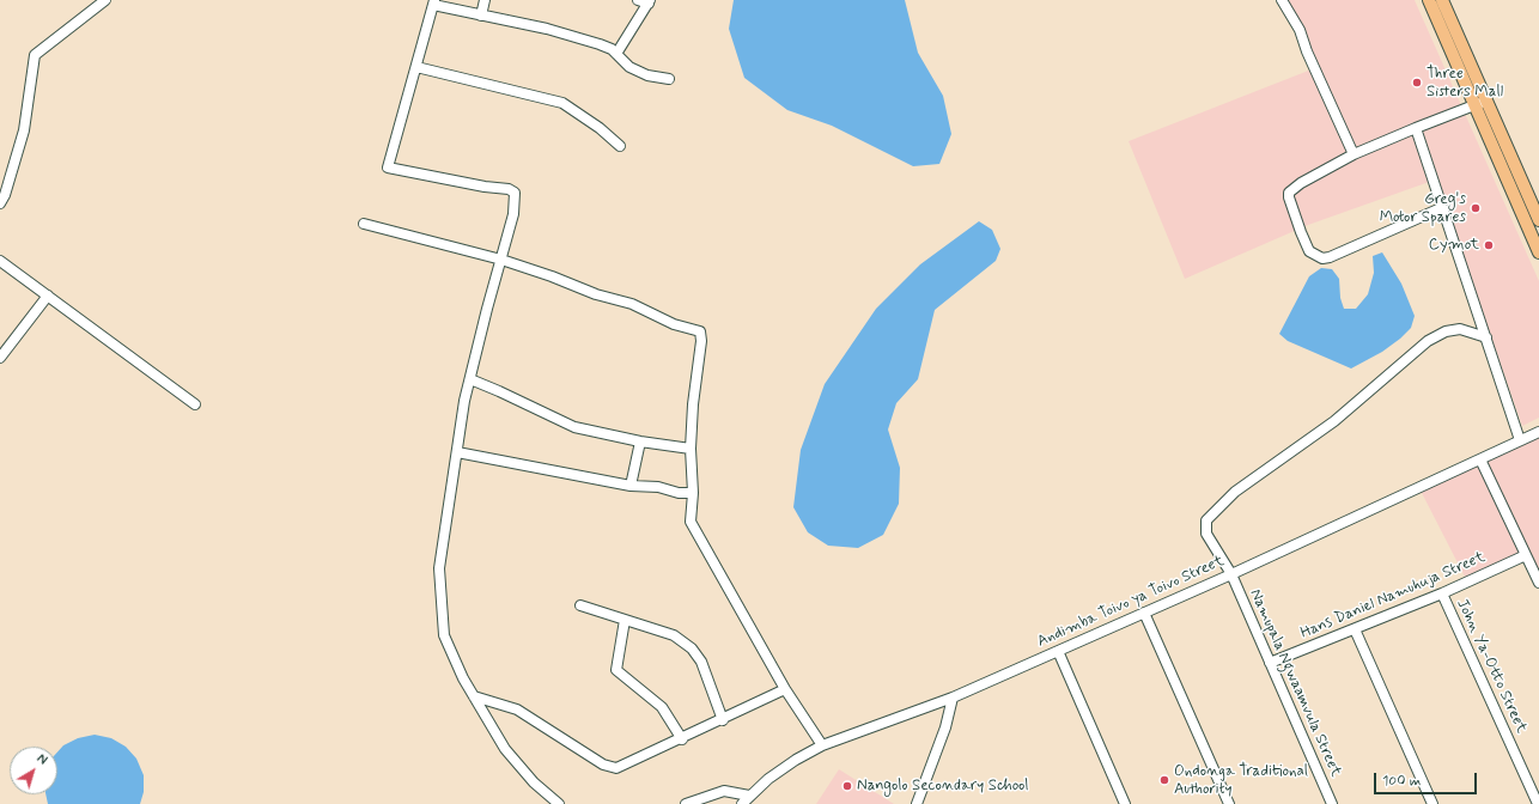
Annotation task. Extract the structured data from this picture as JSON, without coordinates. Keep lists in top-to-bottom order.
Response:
{
  "streets": {
    "street": [
      "Hans Daniel Namuhuja Street",
      "Andimba Toivo ya Toivo Street",
      "John Ya-Otto Street",
      "Namupala Ngwaamvula Street"
    ]
  },
  "crossings": [
    ["Hans Daniel Namuhuja Street", "John Ya-Otto Street"],
    ["Hans Daniel Namuhuja Street", "Namupala Ngwaamvula Street"],
    ["Andimba Toivo ya Toivo Street", "Namupala Ngwaamvula Street"]
  ],
  "places": [
    "Three Sisters Mall",
    "Greg's Motor Spares",
    "Cymot",
    "Ondonga Traditional Authority",
    "Nangolo Secondary School"
  ],
  "scale_bar": "100 m",
  "north": "top right"
}
